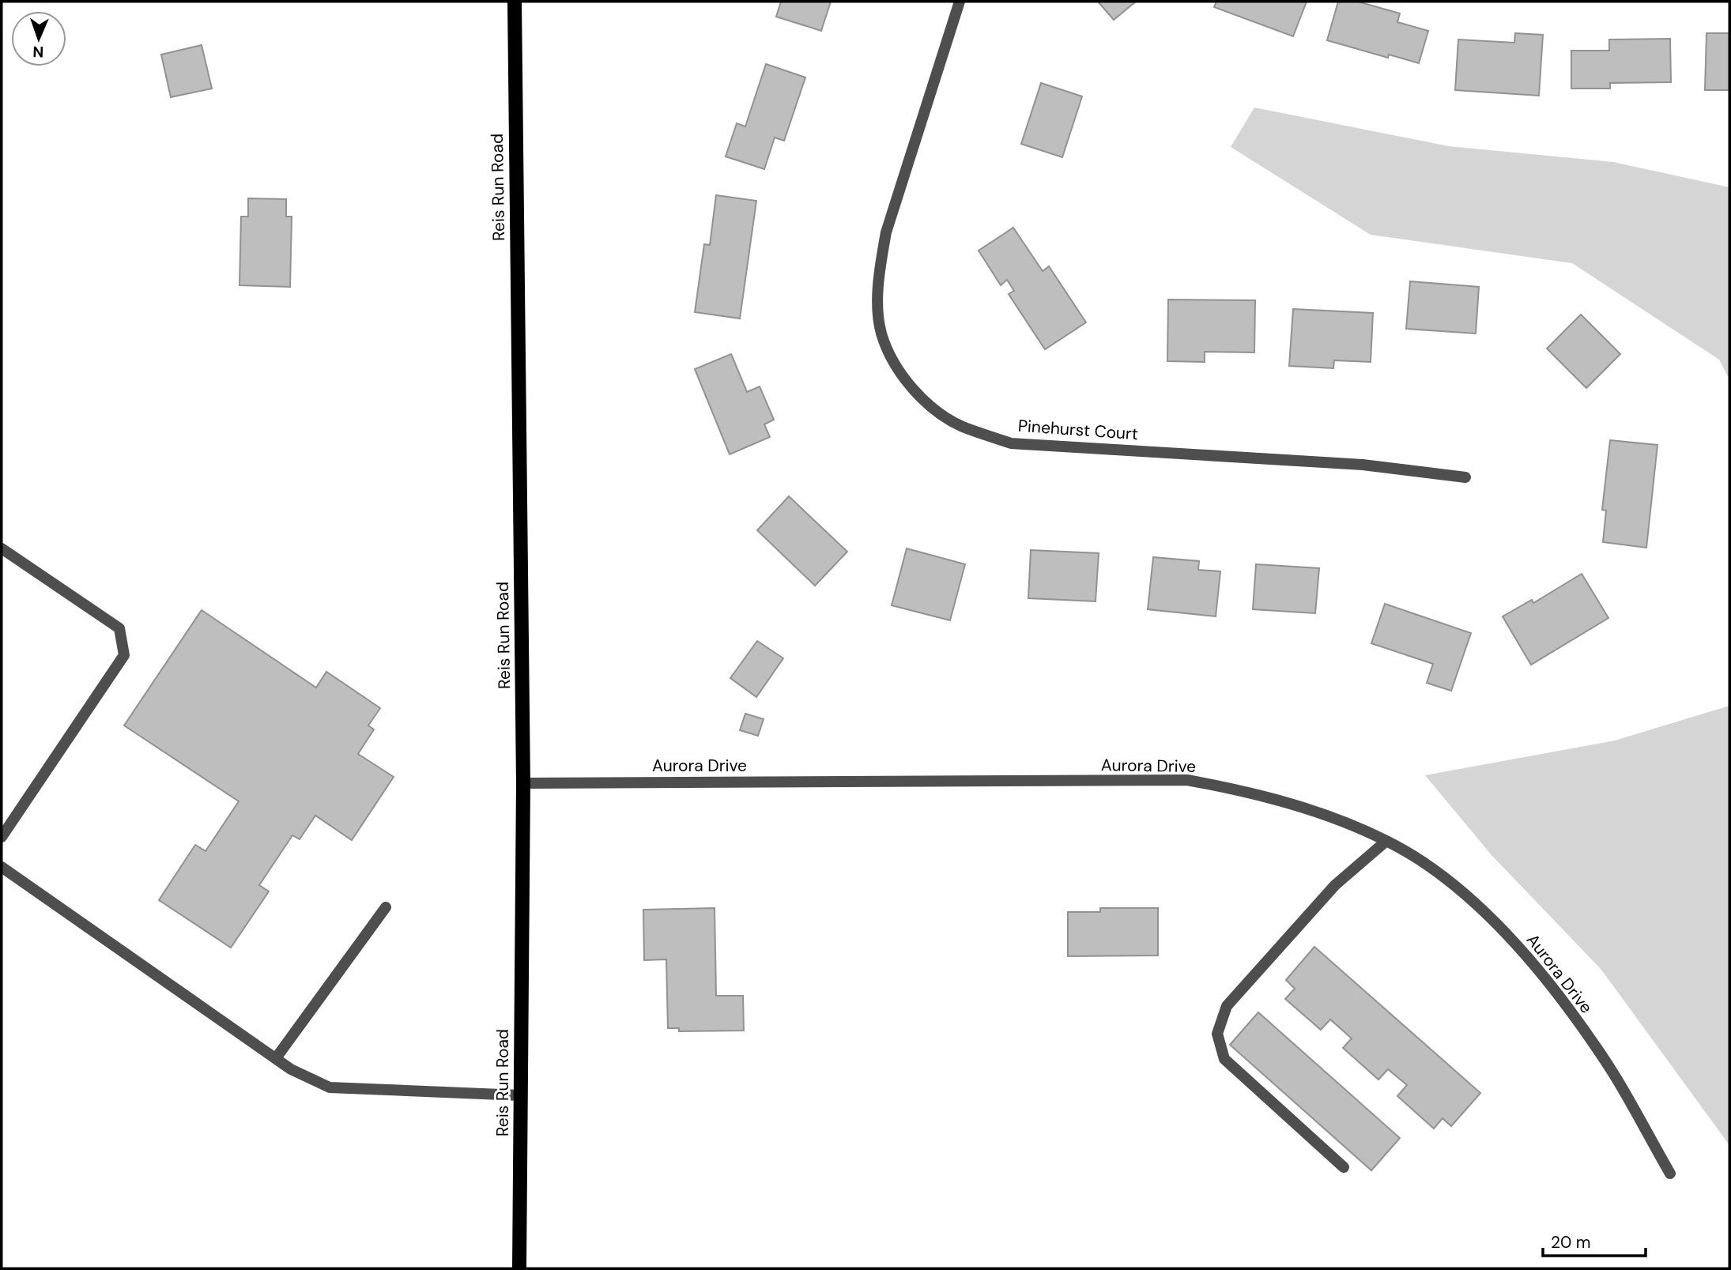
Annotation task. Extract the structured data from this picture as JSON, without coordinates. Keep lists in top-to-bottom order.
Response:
{
  "streets": {
    "main road": ["Reis Run Road"],
    "street": ["Pinehurst Court", "Aurora Drive"]
  },
  "crossings": [
    ["Reis Run Road", "Aurora Drive"]
  ],
  "scale_bar": "20 m",
  "north": "bottom"
}
